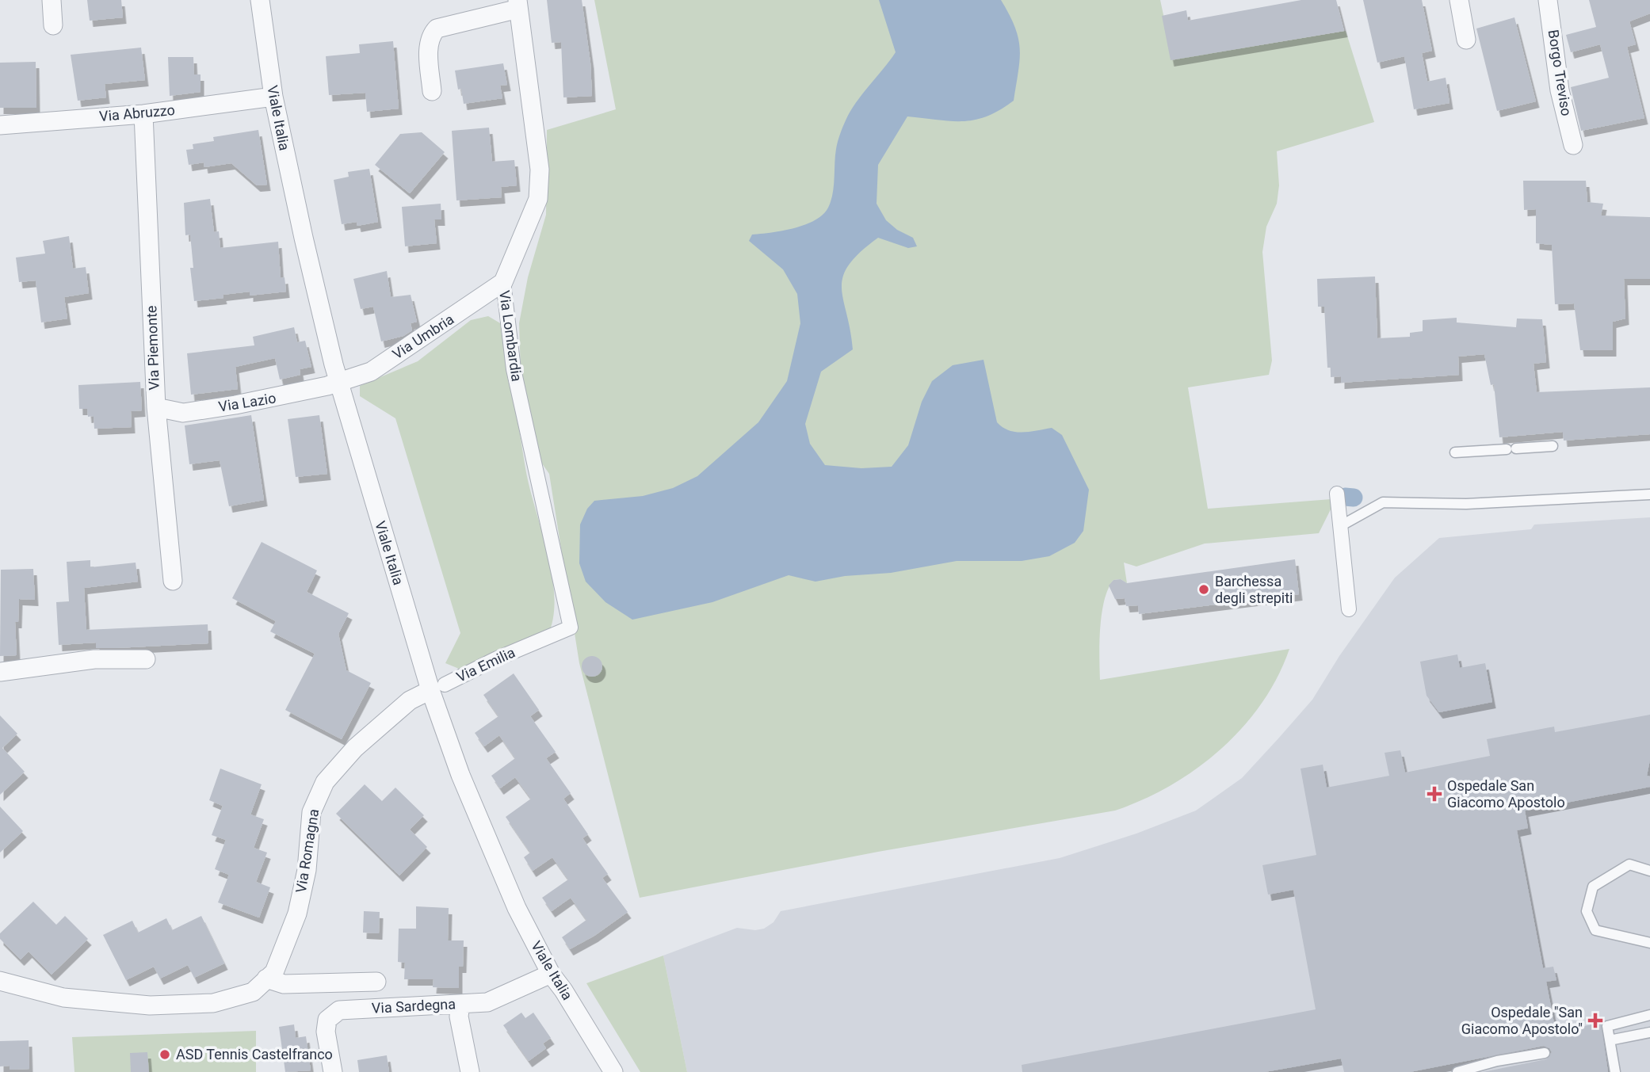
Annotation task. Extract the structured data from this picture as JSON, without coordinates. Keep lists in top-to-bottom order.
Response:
{
  "streets": {
    "street": [
      "Borgo Treviso",
      "Via Abruzzo",
      "Viale Italia",
      "Via Lombardia",
      "Via Umbria",
      "Via Piemonte",
      "Via Lazio",
      "Via Emilia",
      "Via Romagna",
      "Via Sardegna"
    ]
  },
  "crossings": [
    ["Via Abruzzo", "Viale Italia"],
    ["Via Abruzzo", "Via Piemonte"],
    ["Viale Italia", "Via Umbria"],
    ["Viale Italia", "Via Lazio"],
    ["Viale Italia", "Via Emilia"],
    ["Viale Italia", "Via Romagna"],
    ["Viale Italia", "Via Sardegna"],
    ["Via Lombardia", "Via Umbria"],
    ["Via Lombardia", "Via Emilia"],
    ["Via Umbria", "Via Lazio"],
    ["Via Piemonte", "Via Lazio"],
    ["Via Emilia", "Via Romagna"]
  ],
  "places": {
    "other": ["Barchessa degli strepiti", "ASD Tennis Castelfranco"],
    "health": ["Ospedale San Giacomo Apostolo", "Ospedale \"San Giacomo Apostolo\""]
  }
}
